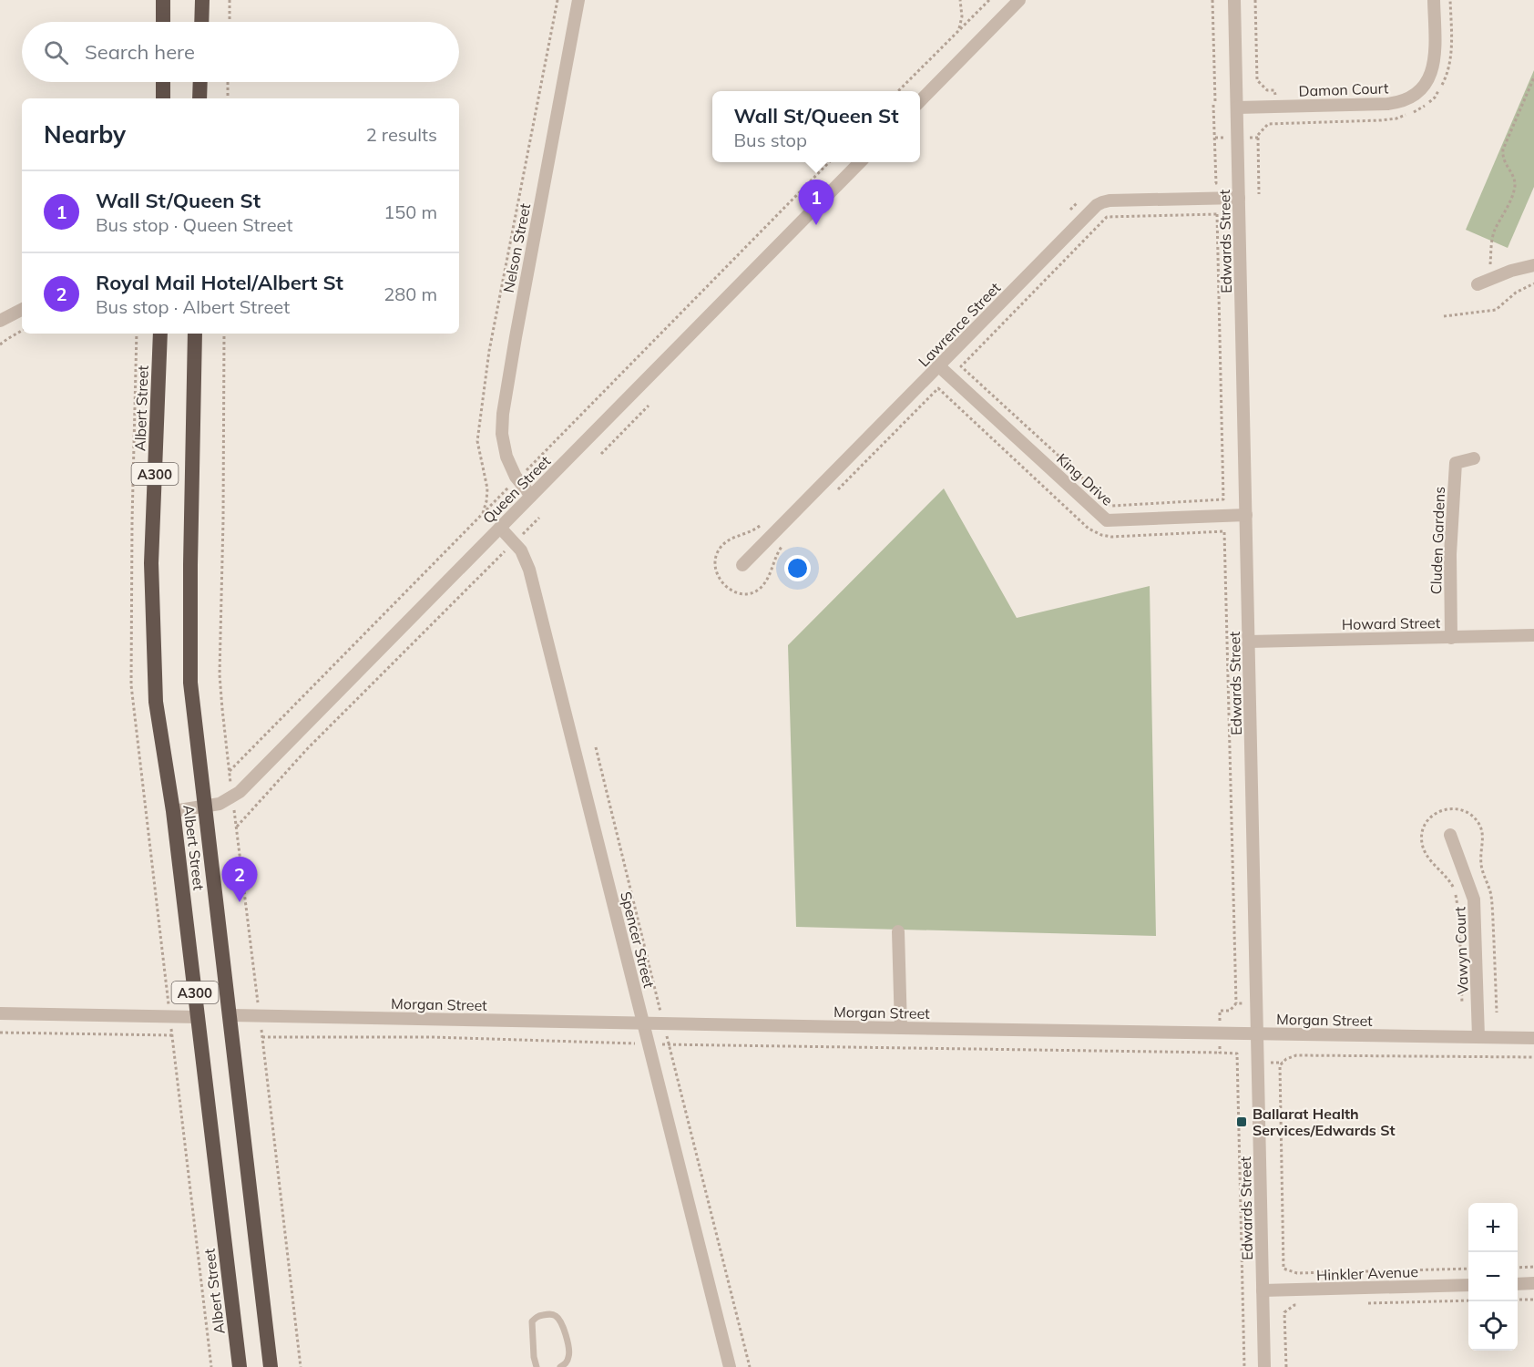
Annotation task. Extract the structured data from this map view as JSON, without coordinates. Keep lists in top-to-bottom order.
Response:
{
  "streets": {
    "highway": ["Albert Street", "A300"],
    "street": [
      "Damon Court",
      "Edwards Street",
      "Nelson Street",
      "Lawrence Street",
      "King Drive",
      "Queen Street",
      "Cluden Gardens",
      "Howard Street",
      "Spencer Street",
      "Vawyn Court",
      "Morgan Street",
      "Hinkler Avenue"
    ]
  },
  "crossings": [
    ["Damon Court", "Edwards Street"],
    ["Edwards Street", "Lawrence Street"],
    ["Edwards Street", "King Drive"],
    ["Edwards Street", "Howard Street"],
    ["Edwards Street", "Morgan Street"],
    ["Edwards Street", "Hinkler Avenue"],
    ["Nelson Street", "Queen Street"],
    ["Lawrence Street", "King Drive"],
    ["Albert Street", "Queen Street"],
    ["Albert Street", "Morgan Street"],
    ["Queen Street", "Spencer Street"],
    ["Cluden Gardens", "Howard Street"],
    ["Spencer Street", "Morgan Street"],
    ["Vawyn Court", "Morgan Street"]
  ],
  "places": {
    "transit": ["Ballarat Health Services/Edwards St"]
  },
  "page": {
    "search": "Search here",
    "popup": ["Wall St/Queen St", "Bus stop"],
    "heading": ["Nearby", "2 results"],
    "list": [
      {
        "mark": "1",
        "name": "Wall St/Queen St",
        "note": "Bus stop · Queen Street",
        "value": "150 m"
      },
      {
        "mark": "2",
        "name": "Royal Mail Hotel/Albert St",
        "note": "Bus stop · Albert Street",
        "value": "280 m"
      }
    ],
    "pins": ["1", "2"],
    "map_buttons": ["+", "−"]
  }
}
